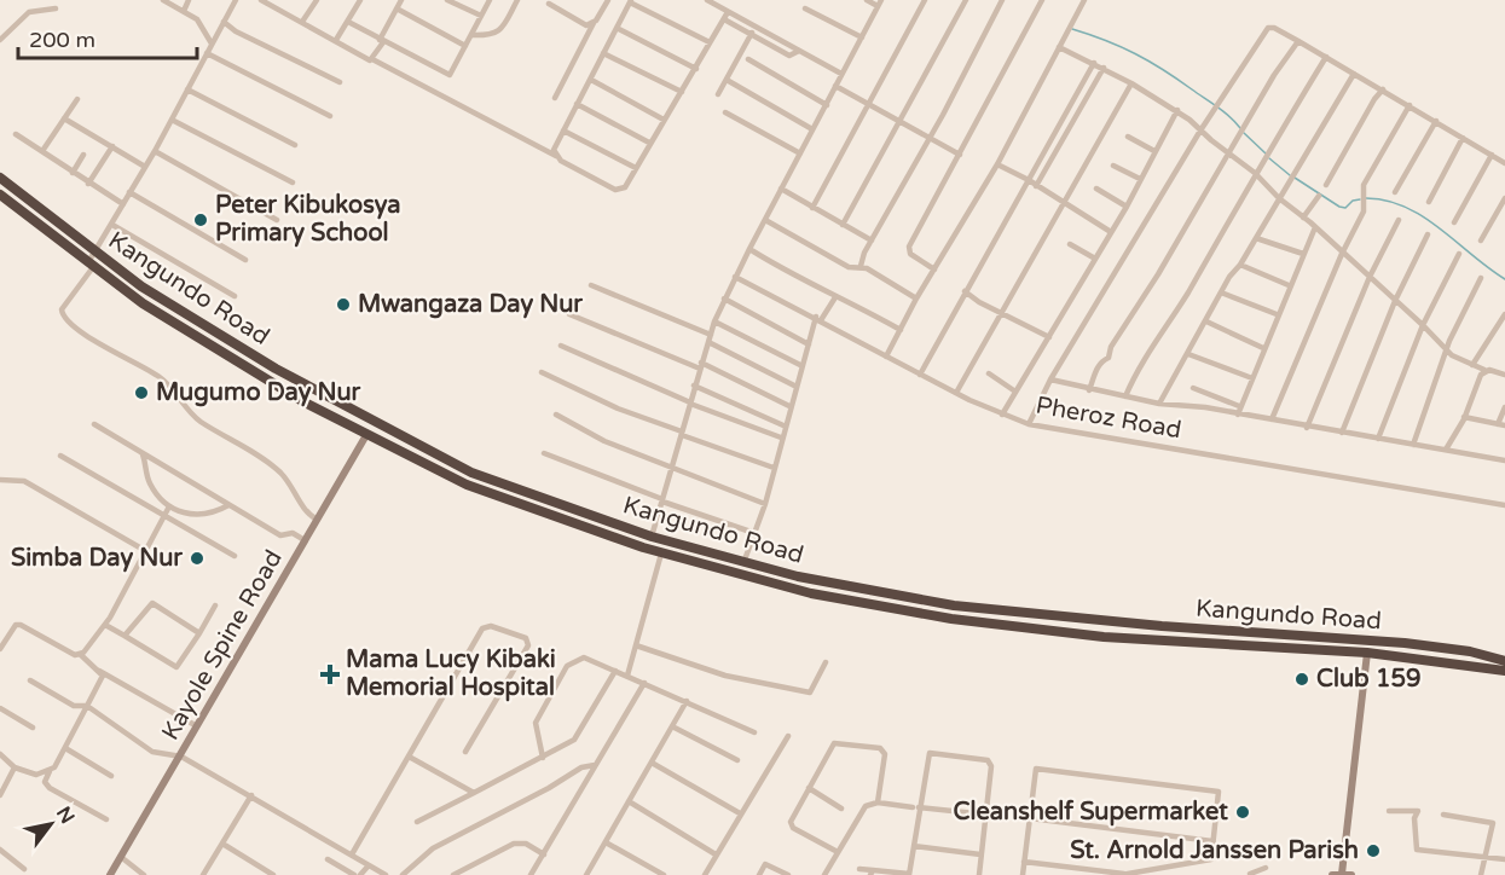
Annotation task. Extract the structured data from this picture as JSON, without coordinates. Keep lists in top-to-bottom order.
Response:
{
  "streets": {
    "highway": ["Kangundo Road"],
    "main road": ["Kayole Spine Road"],
    "street": ["Pheroz Road"]
  },
  "crossings": [
    ["Kangundo Road", "Kayole Spine Road"]
  ],
  "places": {
    "other": [
      "Peter Kibukosya Primary School",
      "Mwangaza Day Nur",
      "Mugumo Day Nur",
      "Simba Day Nur",
      "Club 159",
      "Cleanshelf Supermarket",
      "St. Arnold Janssen Parish"
    ],
    "health": ["Mama Lucy Kibaki Memorial Hospital"]
  },
  "scale_bar": "200 m",
  "north": "top right"
}
